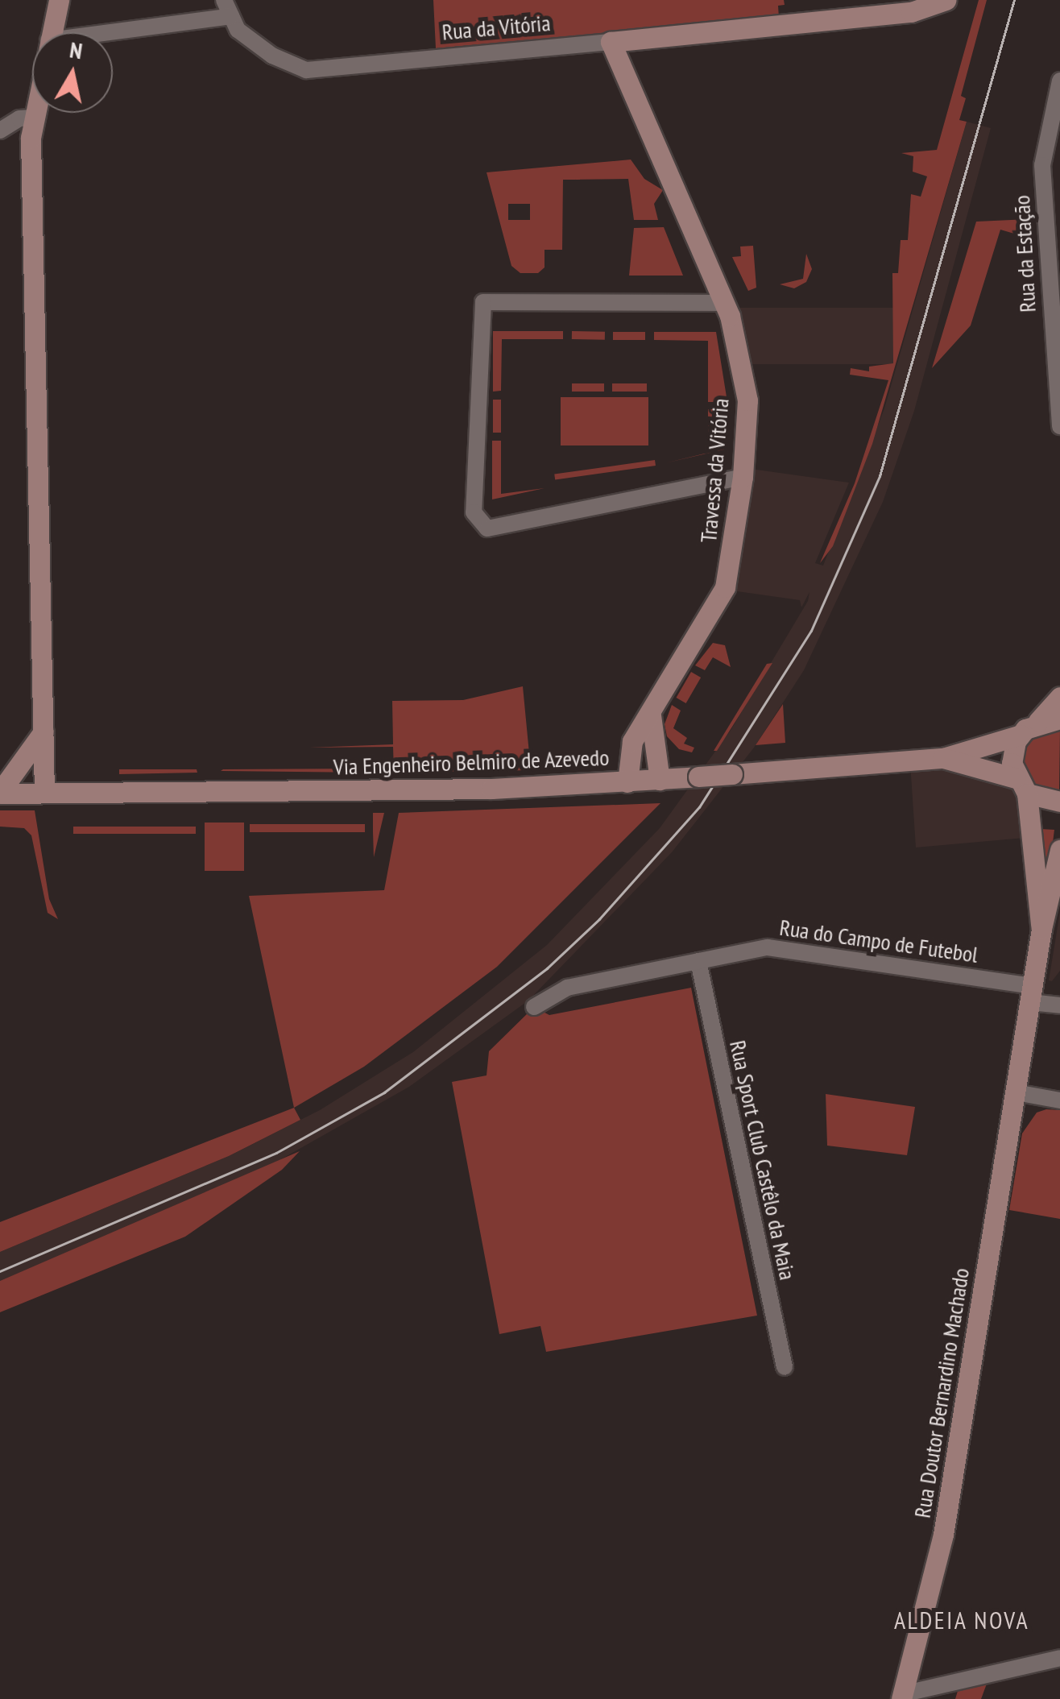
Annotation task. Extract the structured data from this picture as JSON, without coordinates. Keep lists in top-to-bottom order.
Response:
{
  "streets": {
    "main road": [
      "Rua da Vitória",
      "Travessa da Vitória",
      "Via Engenheiro Belmiro de Azevedo",
      "Rua Doutor Bernardino Machado"
    ],
    "street": ["Rua da Estação", "Rua do Campo de Futebol", "Rua Sport Club Castêlo da Maia"]
  },
  "crossings": [
    ["Rua da Vitória", "Travessa da Vitória"],
    ["Travessa da Vitória", "Via Engenheiro Belmiro de Azevedo"],
    ["Rua do Campo de Futebol", "Rua Sport Club Castêlo da Maia"],
    ["Rua do Campo de Futebol", "Rua Doutor Bernardino Machado"]
  ],
  "districts": ["ALDEIA NOVA"],
  "north": "top"
}
